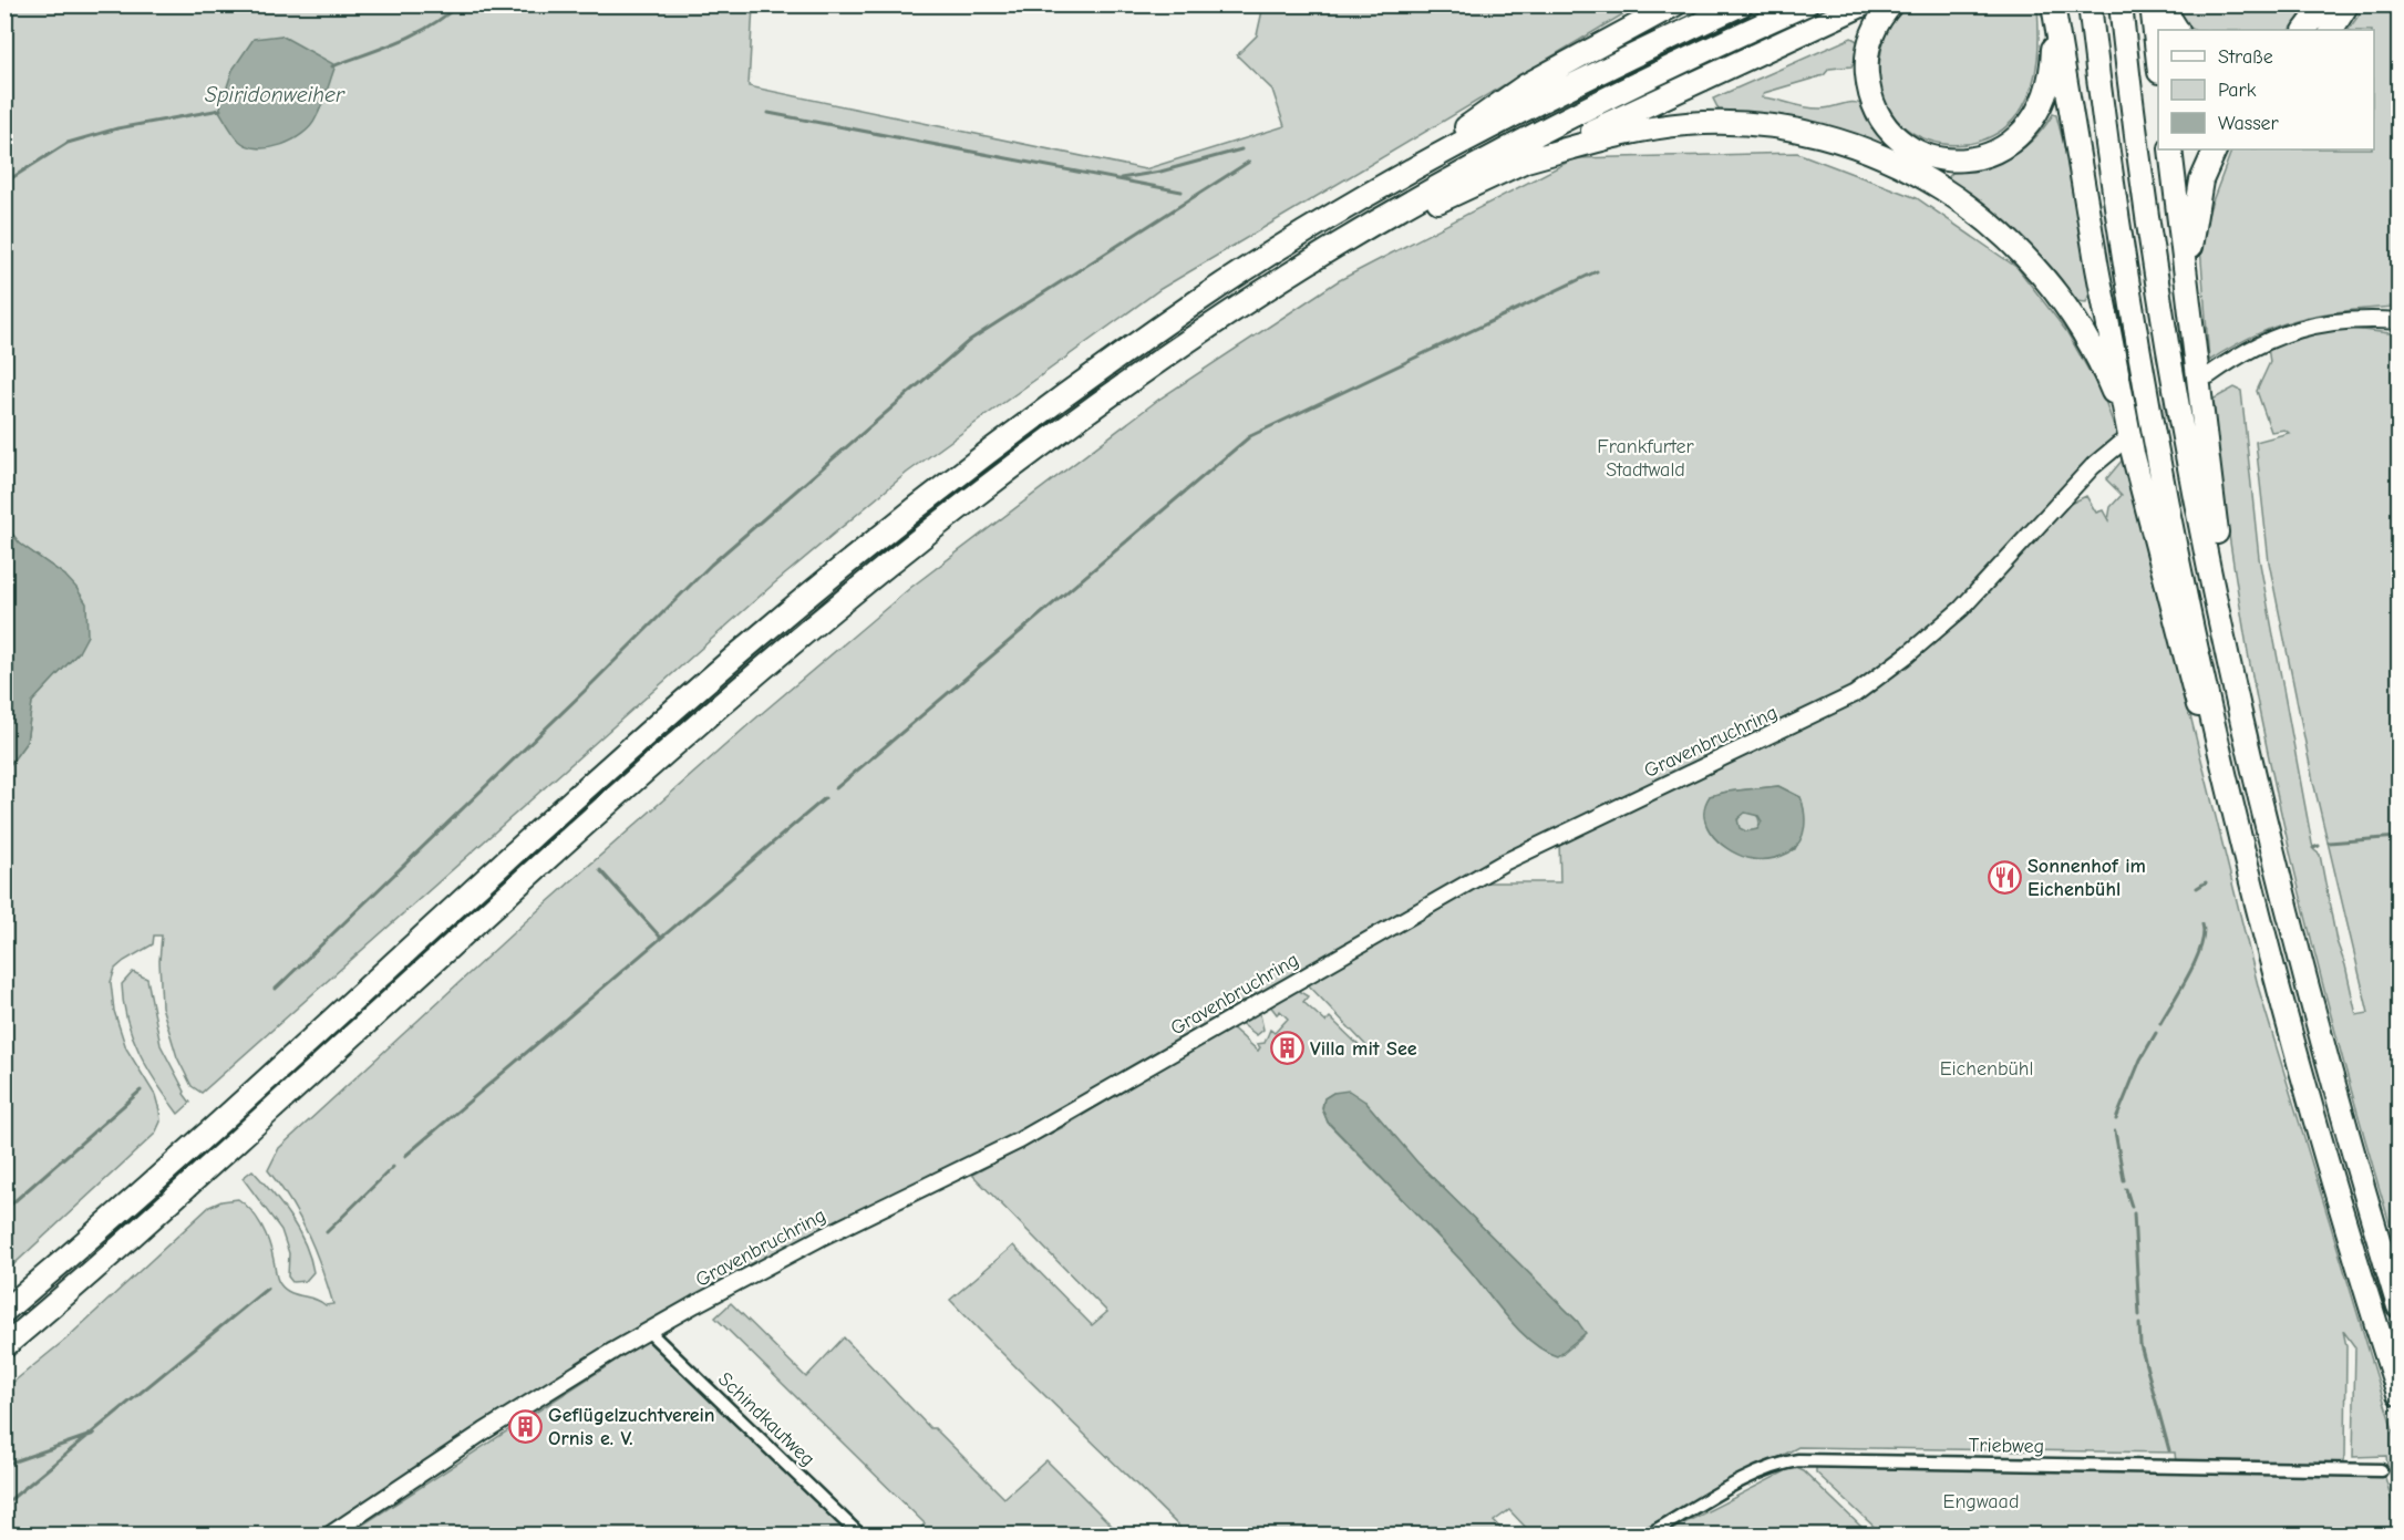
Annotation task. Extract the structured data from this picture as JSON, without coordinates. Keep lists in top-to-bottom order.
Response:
{
  "streets": {
    "street": ["Gravenbruchring", "Schindkautweg", "Triebweg"]
  },
  "crossings": [
    ["Gravenbruchring", "Schindkautweg"]
  ],
  "water": ["Spiridonweiher"],
  "parks": ["Frankfurter Stadtwald", "Eichenbühl", "Engwaad"],
  "places": {
    "restaurant": ["Sonnenhof im Eichenbühl"],
    "building": ["Villa mit See", "Geflügelzuchtverein Ornis e. V."]
  },
  "legend": ["Straße", "Park", "Wasser"]
}
